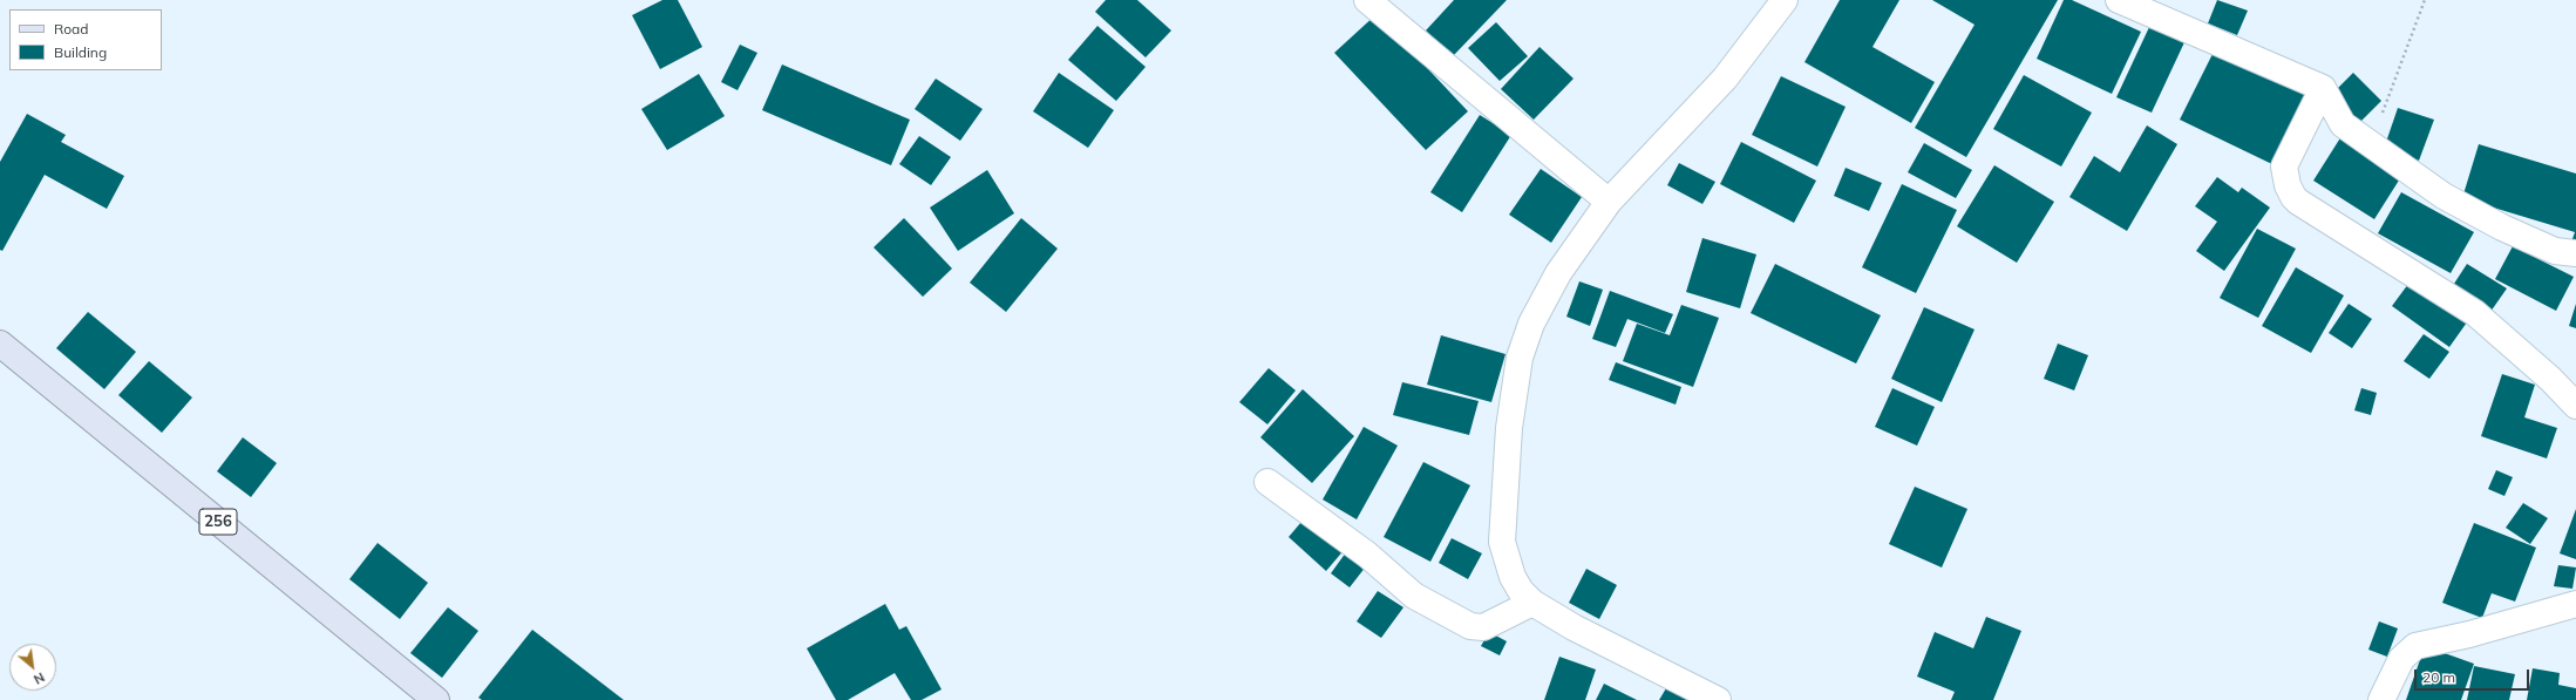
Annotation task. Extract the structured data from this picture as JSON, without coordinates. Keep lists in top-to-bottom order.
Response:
{
  "streets": {
    "main road": ["256"]
  },
  "legend": ["Road", "Building"],
  "scale_bar": "20 m",
  "north": "bottom right"
}
